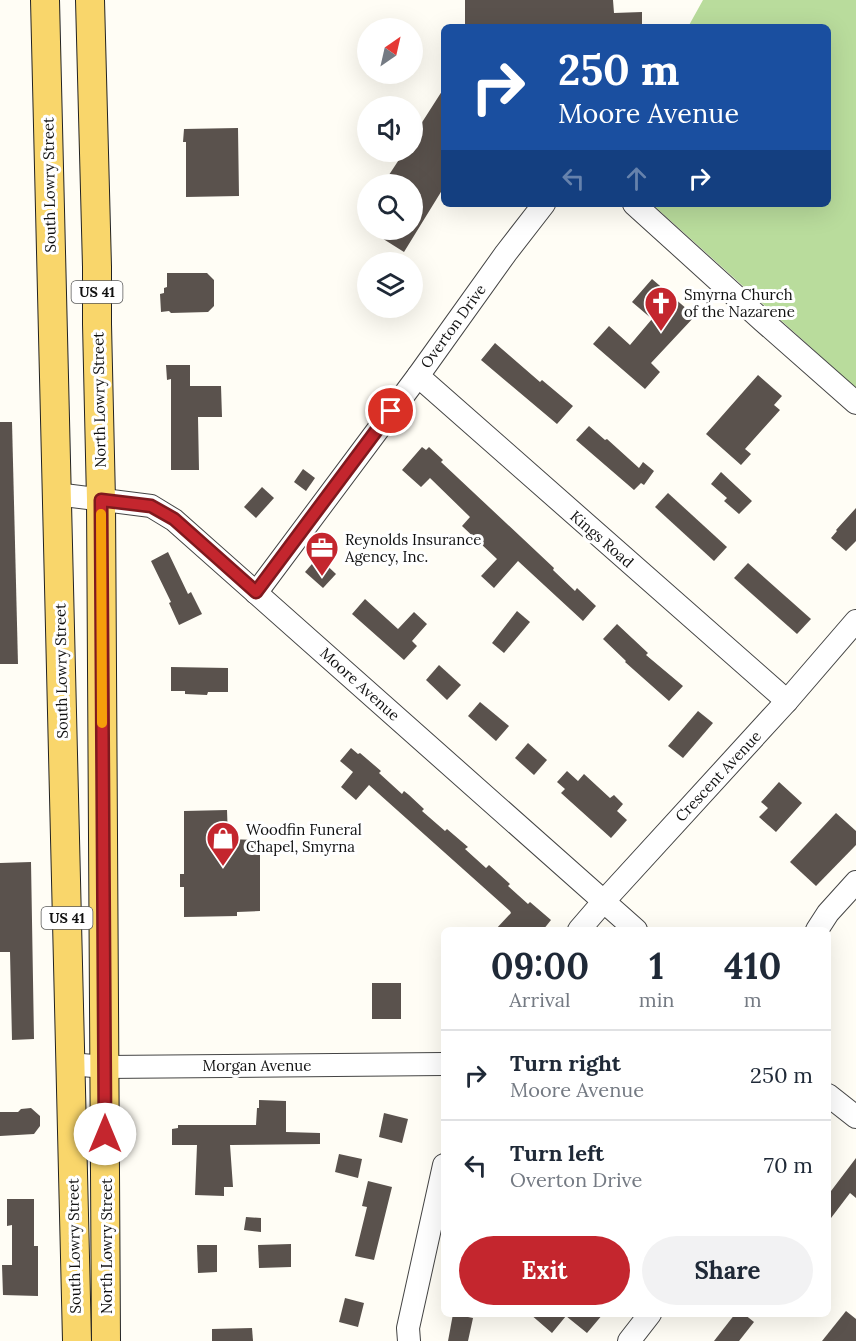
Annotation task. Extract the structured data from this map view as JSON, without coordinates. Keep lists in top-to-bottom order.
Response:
{
  "streets": {
    "main road": ["South Lowry Street", "US 41", "North Lowry Street"],
    "street": [
      "Overton Drive",
      "Kings Road",
      "Moore Avenue",
      "Crescent Avenue",
      "Morgan Avenue"
    ]
  },
  "crossings": [
    ["South Lowry Street", "Moore Avenue"],
    ["South Lowry Street", "Morgan Avenue"],
    ["Overton Drive", "Kings Road"],
    ["Overton Drive", "Moore Avenue"],
    ["North Lowry Street", "Moore Avenue"],
    ["North Lowry Street", "Morgan Avenue"],
    ["Kings Road", "Crescent Avenue"],
    ["Moore Avenue", "Crescent Avenue"]
  ],
  "places": {
    "church": ["Smyrna Church of the Nazarene"],
    "office": ["Reynolds Insurance Agency, Inc."],
    "shop": ["Woodfin Funeral Chapel, Smyrna"]
  },
  "north": "top right",
  "page": {
    "turn": ["250 m", "Moore Avenue"],
    "eta": [
      "09:00",
      "Arrival",
      "1",
      "min",
      "410",
      "m"
    ],
    "list": [
      {
        "name": "Turn right",
        "note": "Moore Avenue",
        "value": "250 m"
      },
      {
        "name": "Turn left",
        "note": "Overton Drive",
        "value": "70 m"
      }
    ],
    "buttons": ["Exit", "Share"]
  }
}
